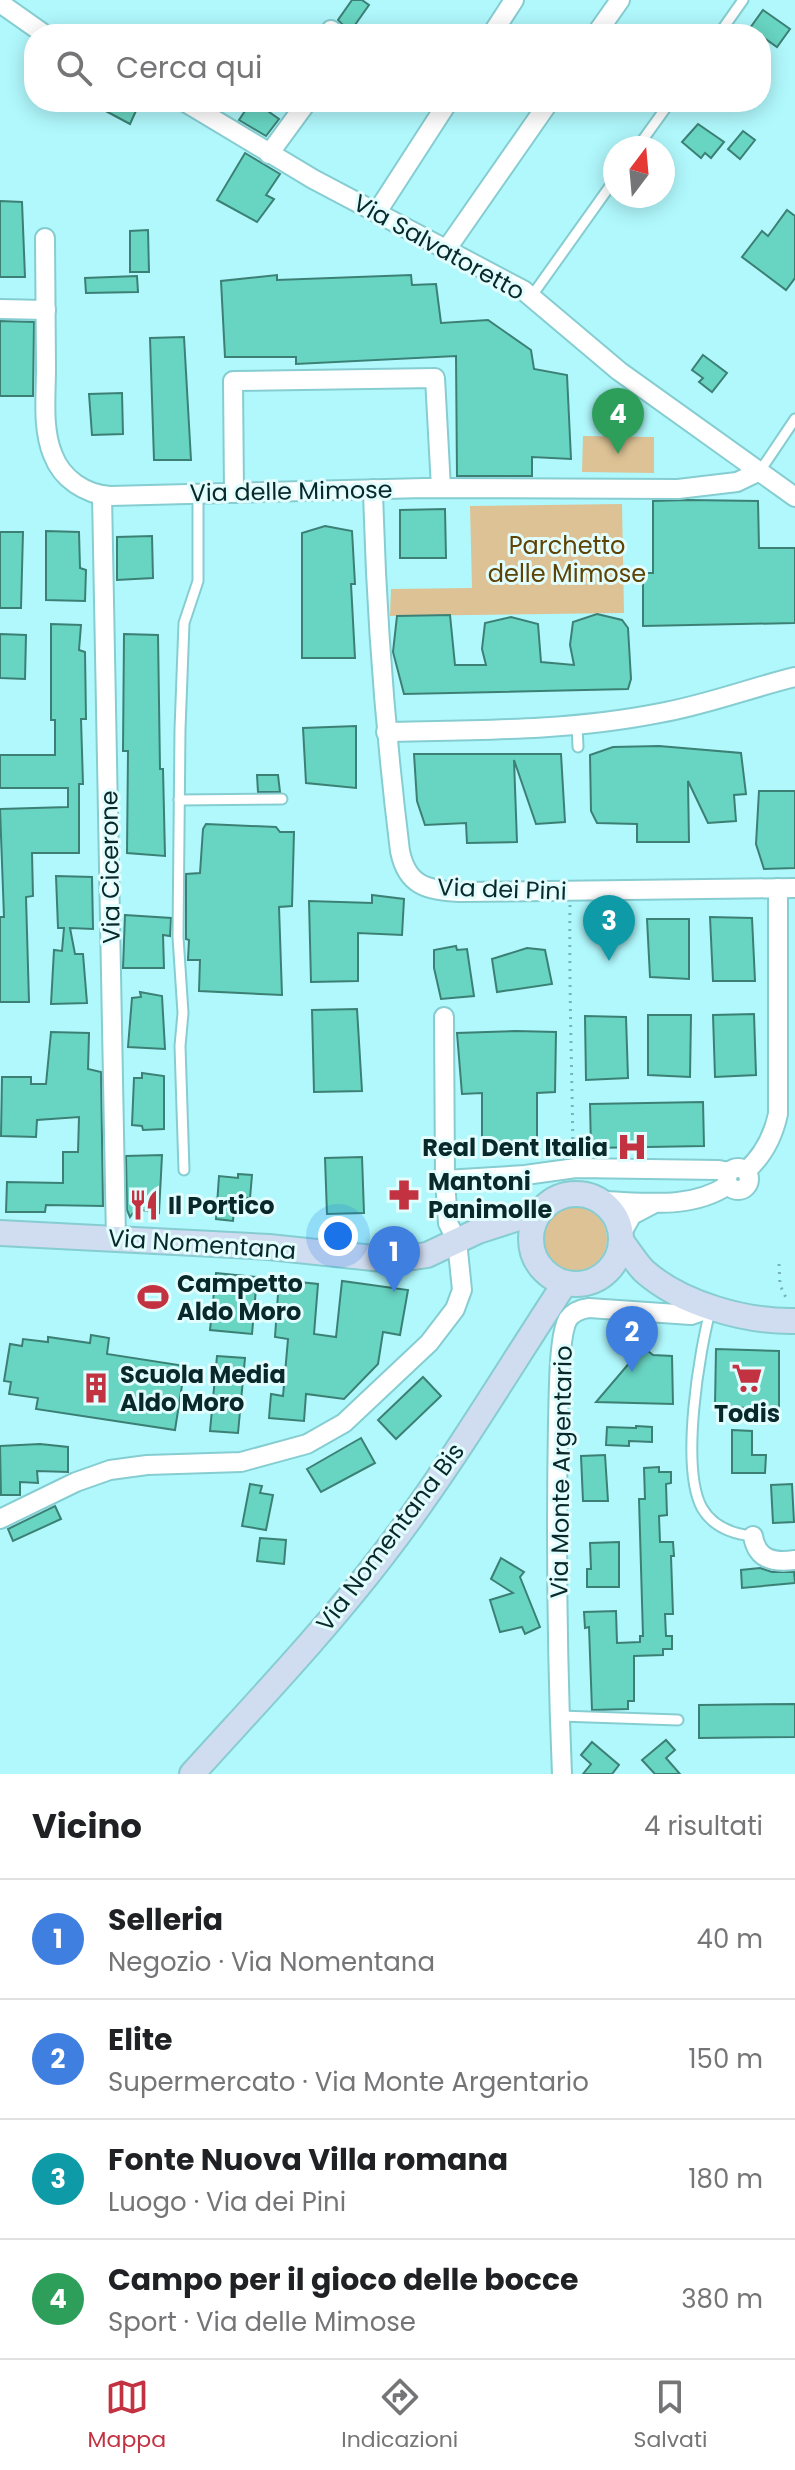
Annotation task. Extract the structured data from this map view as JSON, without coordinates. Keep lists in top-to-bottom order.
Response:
{
  "streets": {
    "main road": ["Via Nomentana", "Via Nomentana Bis"],
    "street": [
      "Via Salvatoretto",
      "Via delle Mimose",
      "Via Cicerone",
      "Via dei Pini",
      "Via Monte Argentario"
    ]
  },
  "crossings": [
    ["Via Salvatoretto", "Via delle Mimose"],
    ["Via delle Mimose", "Via Cicerone"],
    ["Via delle Mimose", "Via dei Pini"],
    ["Via Cicerone", "Via Nomentana"],
    ["Via Nomentana", "Via Nomentana Bis"]
  ],
  "parks": ["Parchetto delle Mimose"],
  "places": {
    "hospital": ["Real Dent Italia"],
    "pharmacy": ["Mantoni Panimolle"],
    "restaurant": ["Il Portico"],
    "sports": ["Campetto Aldo Moro"],
    "supermarket": ["Todis"],
    "building": ["Scuola Media Aldo Moro"]
  },
  "north": "top",
  "page": {
    "search": "Cerca qui",
    "pins": [
      "4",
      "3",
      "1",
      "2"
    ],
    "heading": ["Vicino", "4 risultati"],
    "list": [
      {
        "mark": "1",
        "name": "Selleria",
        "note": "Negozio · Via Nomentana",
        "value": "40 m"
      },
      {
        "mark": "2",
        "name": "Elite",
        "note": "Supermercato · Via Monte Argentario",
        "value": "150 m"
      },
      {
        "mark": "3",
        "name": "Fonte Nuova Villa romana",
        "note": "Luogo · Via dei Pini",
        "value": "180 m"
      },
      {
        "mark": "4",
        "name": "Campo per il gioco delle bocce",
        "note": "Sport · Via delle Mimose",
        "value": "380 m"
      }
    ],
    "nav": ["Mappa", "Indicazioni", "Salvati"]
  }
}
